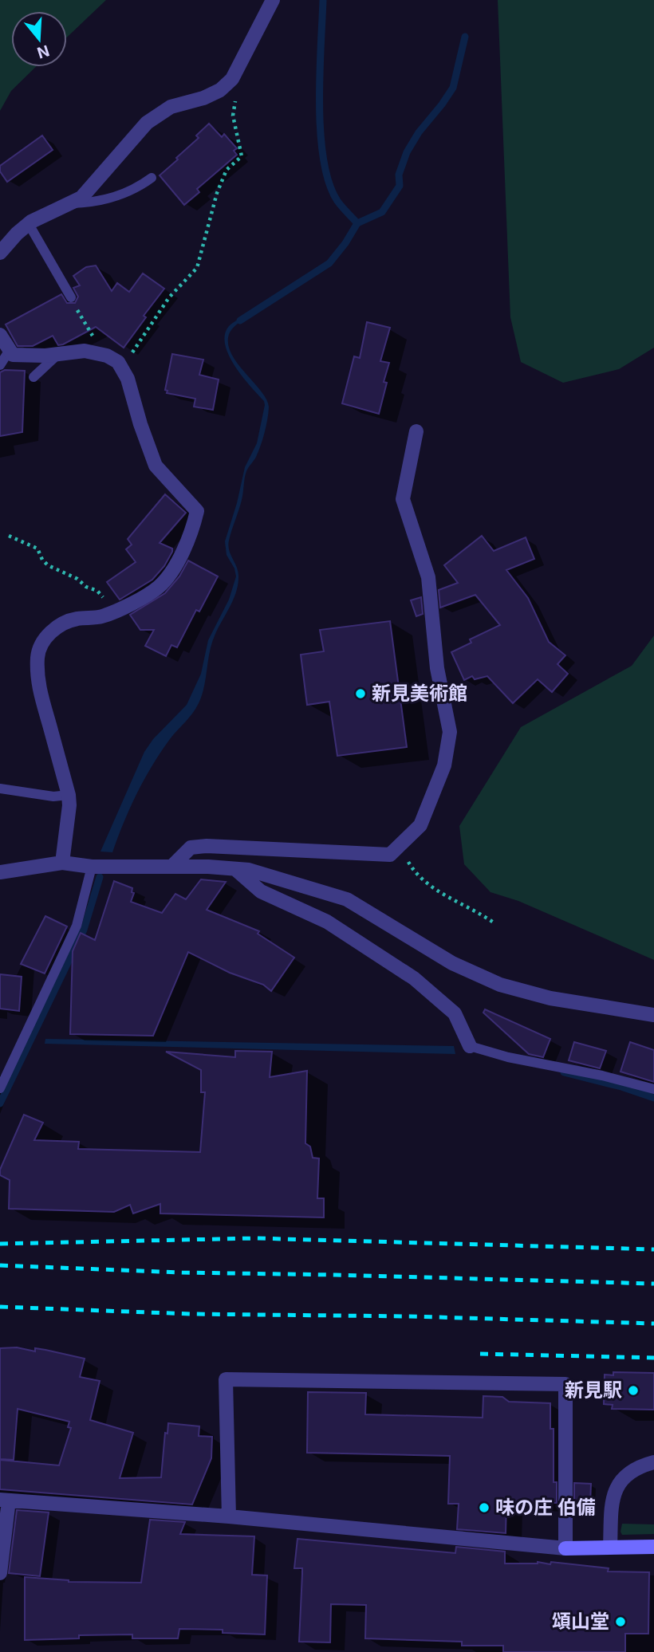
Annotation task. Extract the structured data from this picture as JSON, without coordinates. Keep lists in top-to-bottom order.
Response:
{
  "places": [
    "新見美術館",
    "新見駅",
    "味の庄 伯備",
    "頌山堂"
  ],
  "north": "bottom"
}
